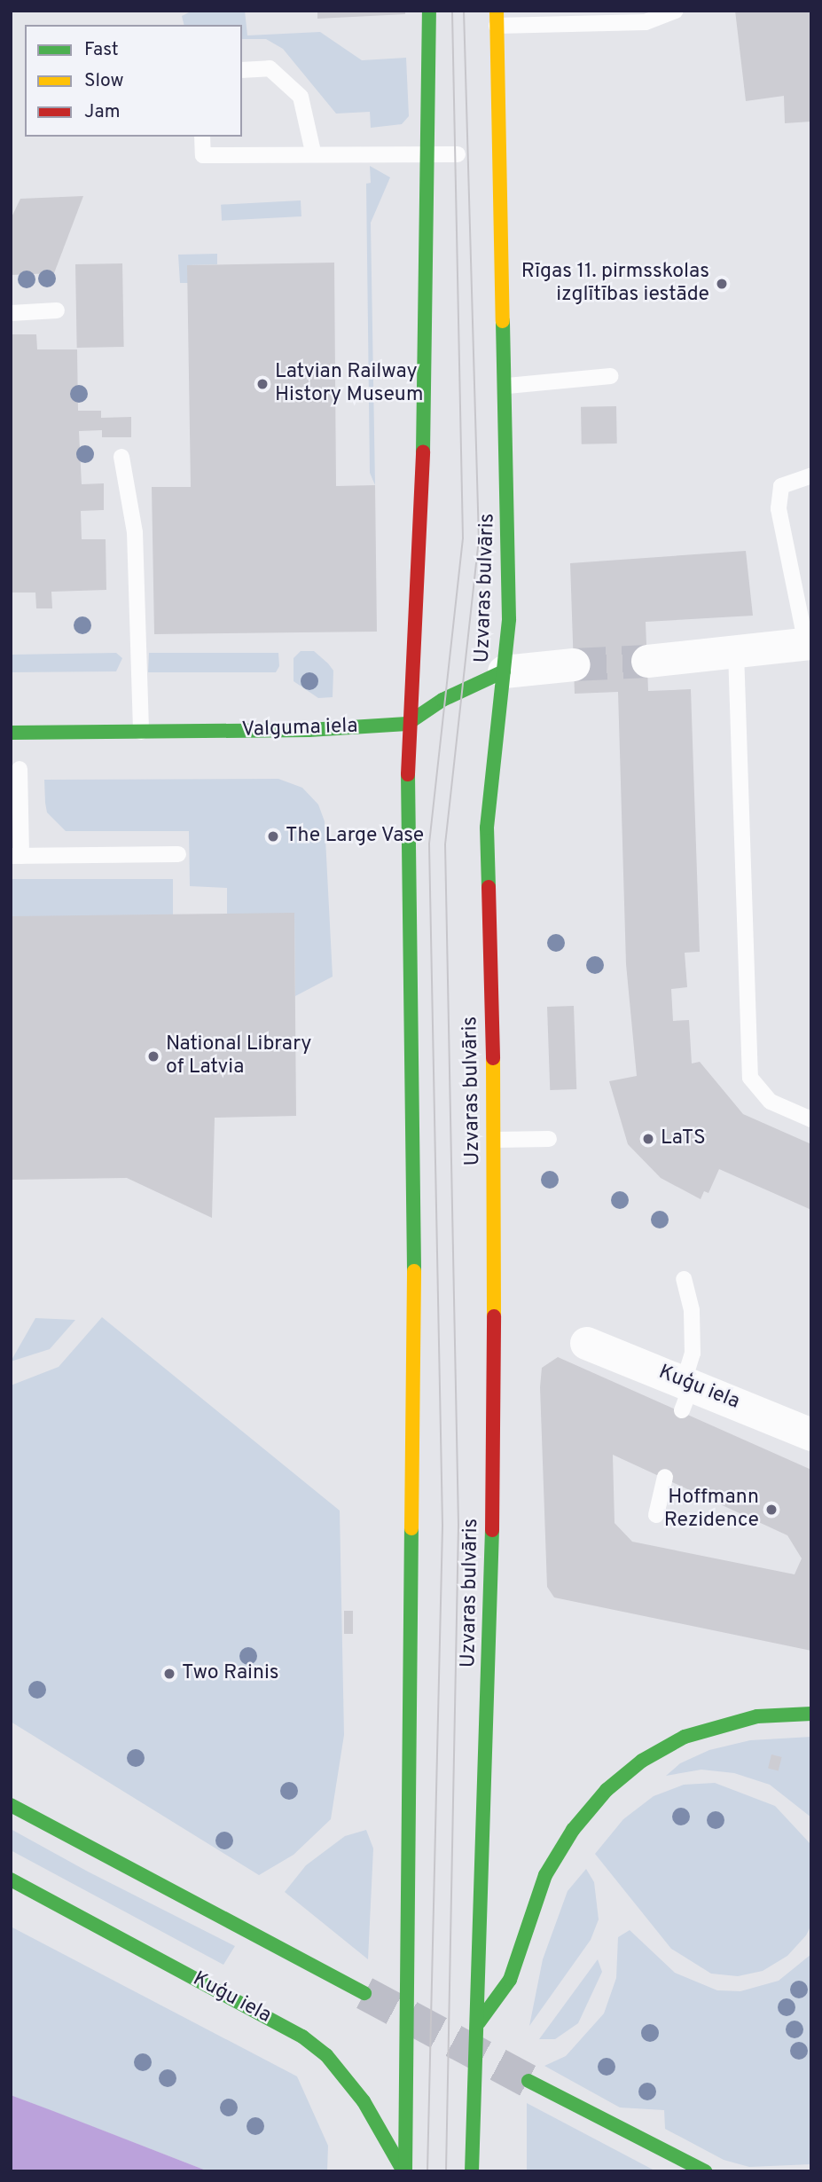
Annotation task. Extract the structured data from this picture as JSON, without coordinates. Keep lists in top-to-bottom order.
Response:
{
  "streets": {
    "main road": ["Uzvaras bulvāris", "Valguma iela", "Kuģu iela"]
  },
  "places": [
    "Rīgas 11. pirmsskolas izglītības iestāde",
    "Latvian Railway History Museum",
    "The Large Vase",
    "National Library of Latvia",
    "LaTS",
    "Hoffmann Rezidence",
    "Two Rainis"
  ],
  "legend": ["Fast", "Slow", "Jam"]
}
